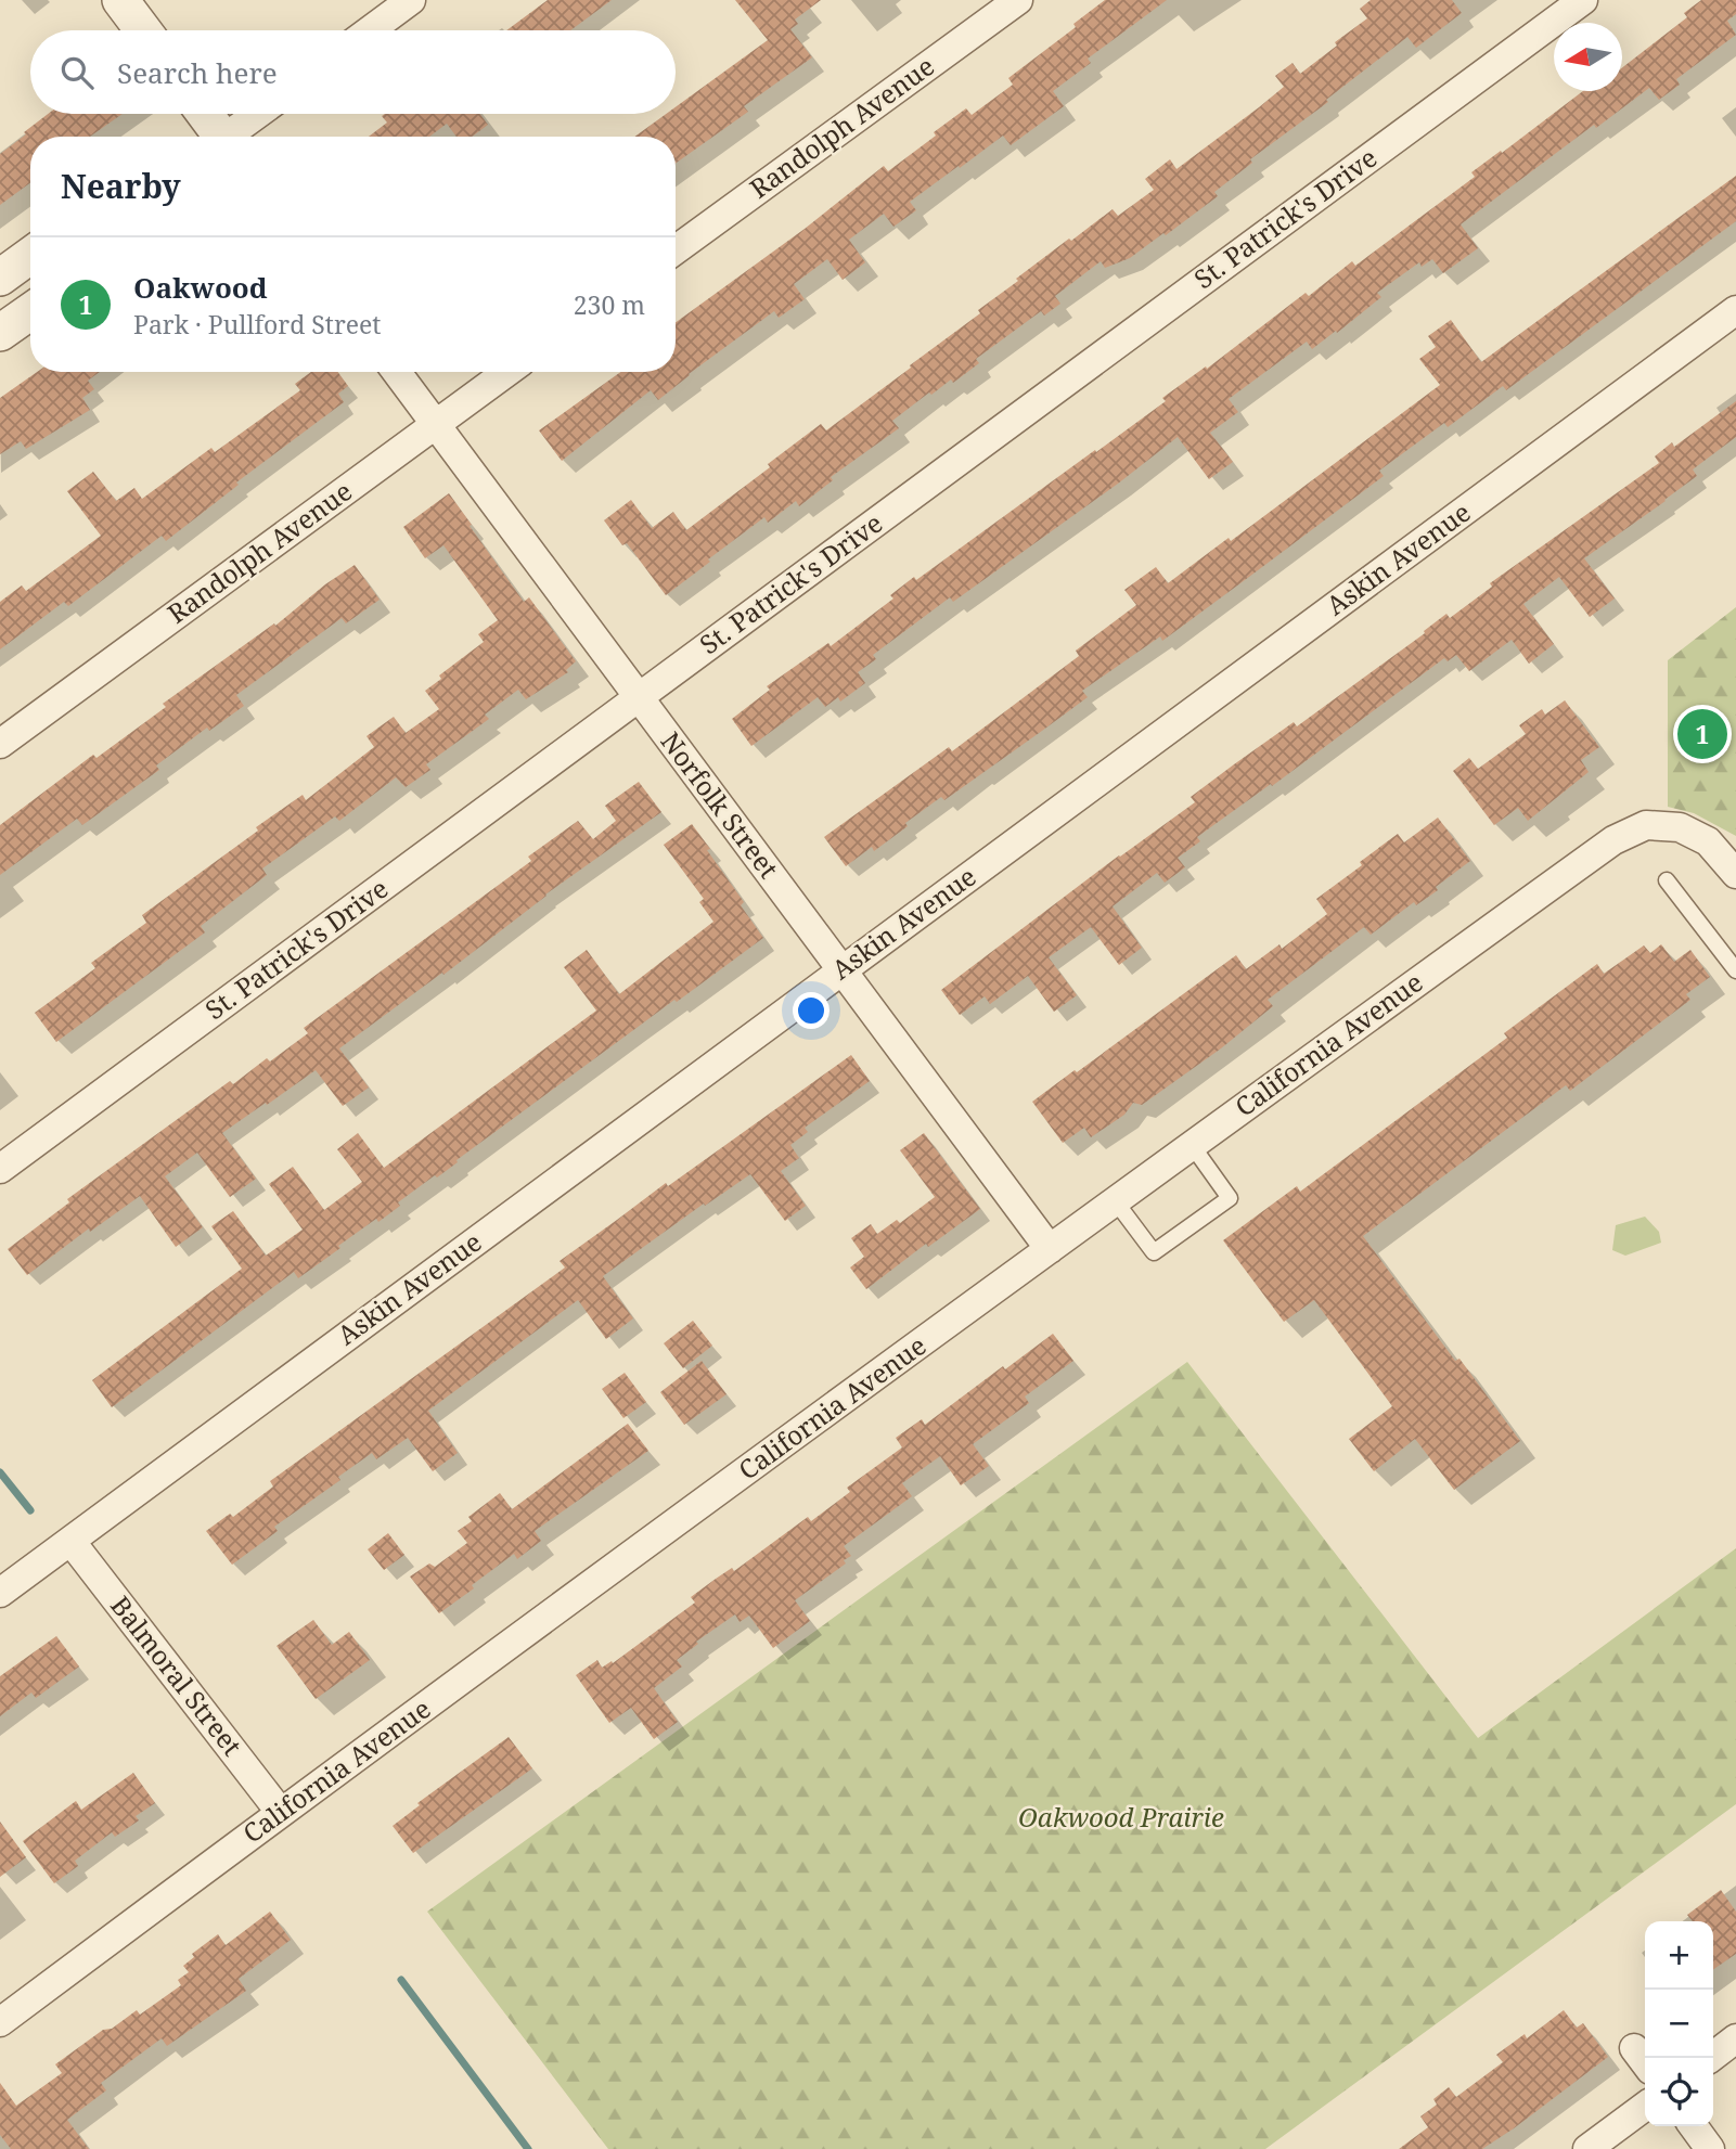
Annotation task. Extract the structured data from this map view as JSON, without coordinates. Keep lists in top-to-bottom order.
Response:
{
  "streets": {
    "street": [
      "Randolph Avenue",
      "St. Patrick's Drive",
      "Askin Avenue",
      "Norfolk Street",
      "California Avenue",
      "Balmoral Street"
    ]
  },
  "crossings": [
    ["Randolph Avenue", "Norfolk Street"],
    ["St. Patrick's Drive", "Norfolk Street"],
    ["Askin Avenue", "Norfolk Street"],
    ["Askin Avenue", "Balmoral Street"],
    ["Norfolk Street", "California Avenue"],
    ["California Avenue", "Balmoral Street"]
  ],
  "parks": ["Oakwood Prairie"],
  "north": "left",
  "page": {
    "search": "Search here",
    "heading": "Nearby",
    "list": [
      {
        "mark": "1",
        "name": "Oakwood",
        "note": "Park · Pullford Street",
        "value": "230 m"
      }
    ],
    "pins": "1",
    "map_buttons": ["+", "−"]
  }
}
